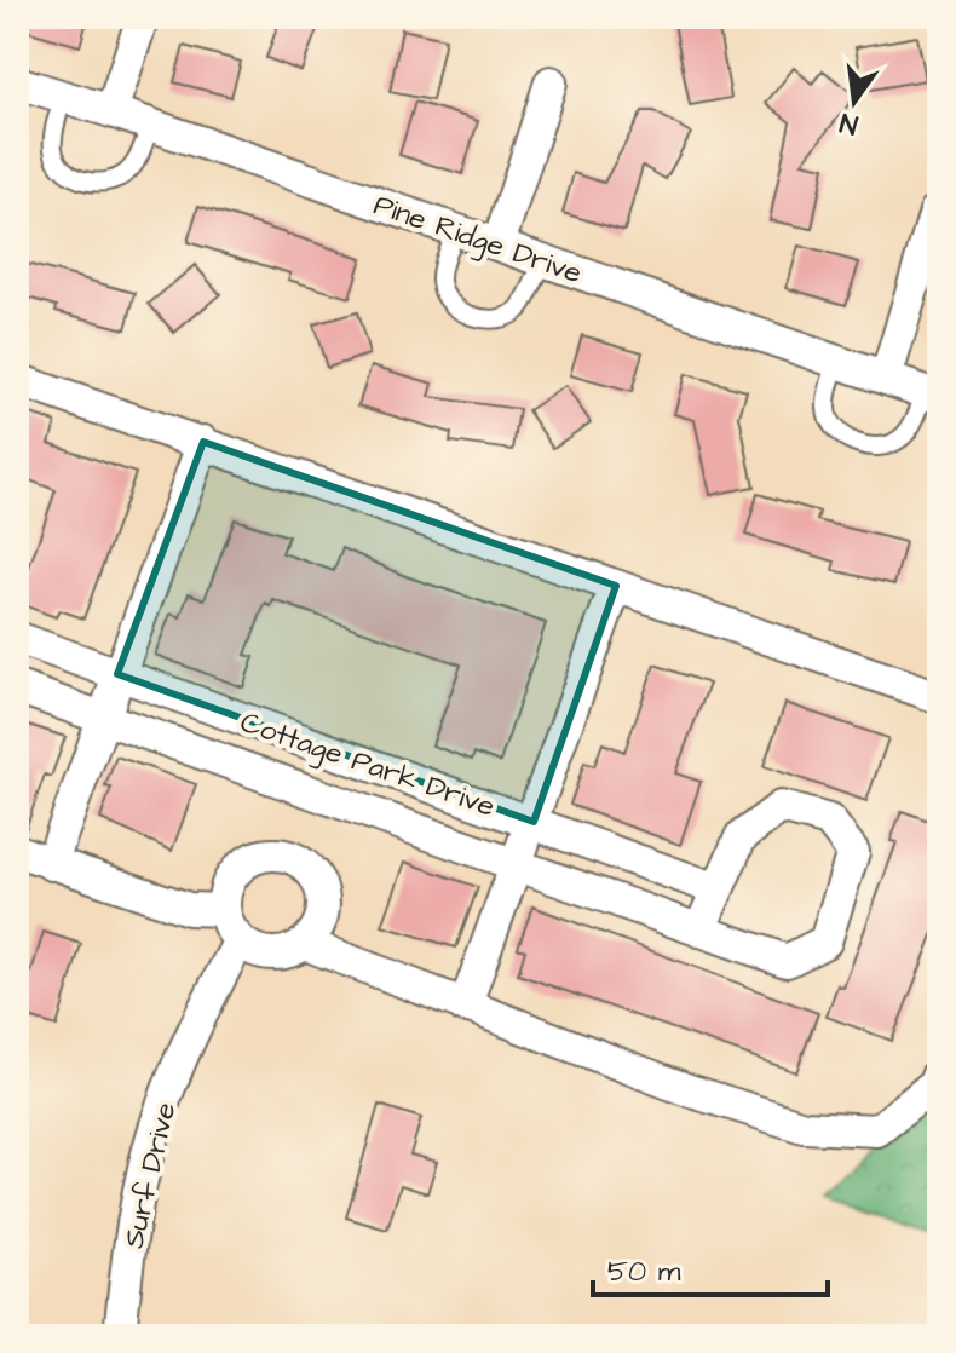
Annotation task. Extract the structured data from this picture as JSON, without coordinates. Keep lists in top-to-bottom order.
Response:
{
  "streets": {
    "street": ["Pine Ridge Drive", "Cottage Park Drive", "Surf Drive"]
  },
  "scale_bar": "50 m",
  "north": "bottom"
}
